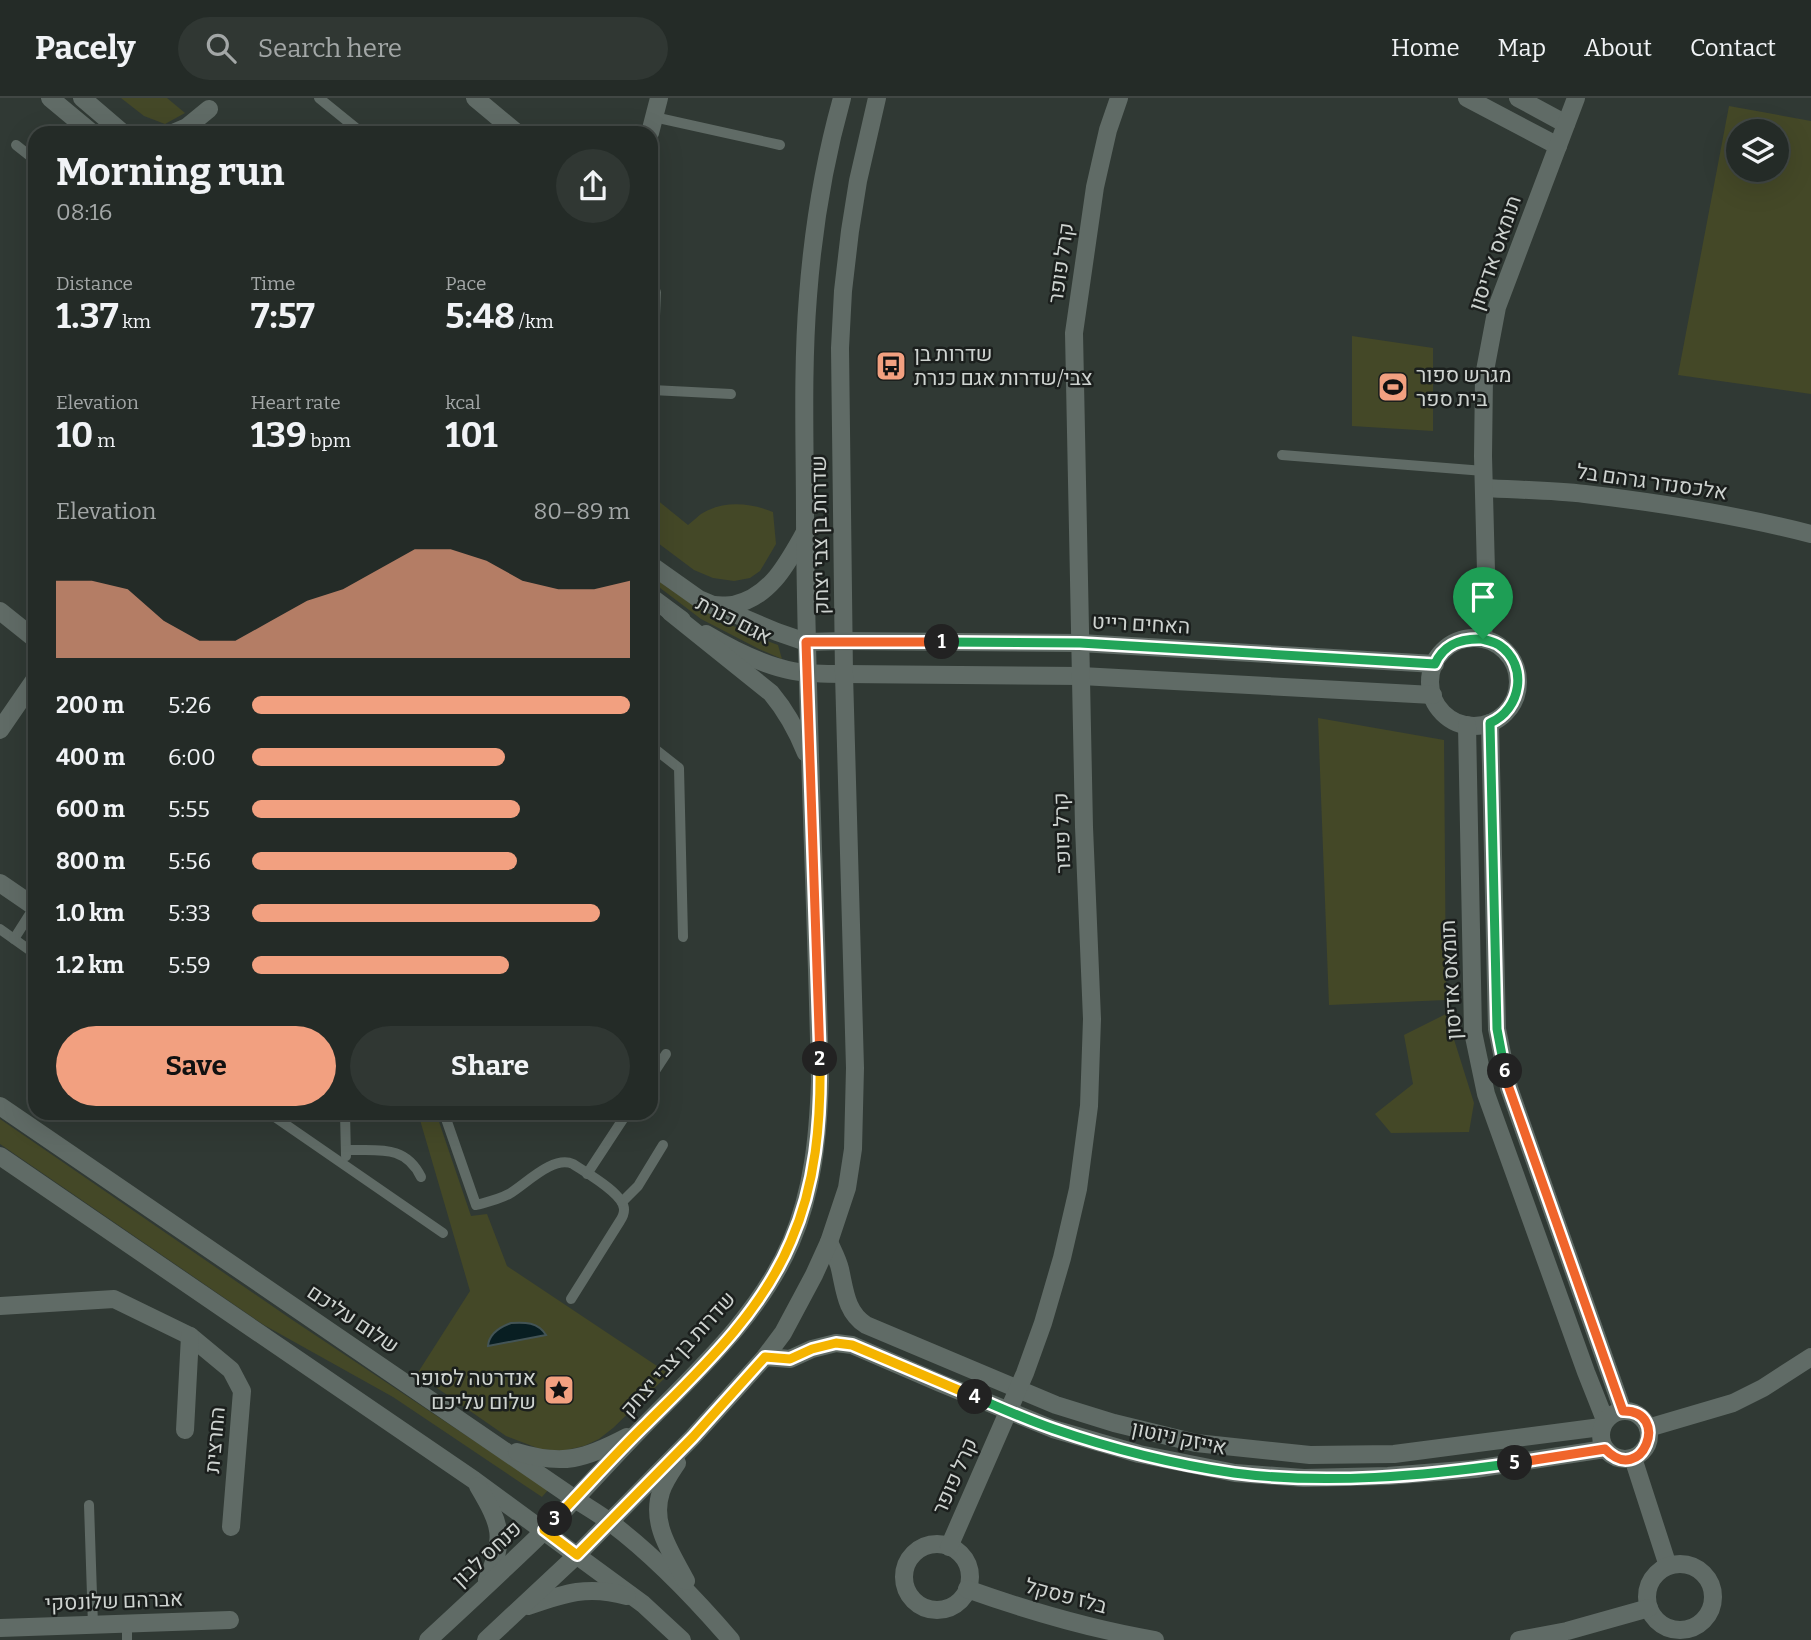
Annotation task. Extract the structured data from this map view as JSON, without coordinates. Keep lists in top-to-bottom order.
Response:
{
  "streets": {
    "street": [
      "תומאס אדיסון",
      "קרל פופר",
      "אלכסנדר גרהם בל",
      "שדרות בן צבי יצחק",
      "אגם כנרת",
      "האחים רייט",
      "שלום עליכם",
      "אייזק ניוטון",
      "החרצית",
      "פנחס לבון",
      "בלז פסקל",
      "אברהם שלונסקי"
    ]
  },
  "crossings": [
    ["תומאס אדיסון", "אלכסנדר גרהם בל"],
    ["תומאס אדיסון", "האחים רייט"],
    ["תומאס אדיסון", "אייזק ניוטון"],
    ["קרל פופר", "האחים רייט"],
    ["קרל פופר", "אייזק ניוטון"],
    ["קרל פופר", "בלז פסקל"],
    ["שדרות בן צבי יצחק", "אגם כנרת"],
    ["שדרות בן צבי יצחק", "האחים רייט"],
    ["שדרות בן צבי יצחק", "שלום עליכם"],
    ["שדרות בן צבי יצחק", "אייזק ניוטון"],
    ["שדרות בן צבי יצחק", "פנחס לבון"],
    ["אגם כנרת", "האחים רייט"],
    ["שלום עליכם", "פנחס לבון"]
  ],
  "places": {
    "bus stop": ["שדרות בן צבי/שדרות אגם כנרת"],
    "sports": ["מגרש ספור בית ספר"],
    "place": ["אנדרטה לסופר שלום עליכם"]
  },
  "page": {
    "header": "Pacely",
    "search": "Search here",
    "nav": [
      "Home",
      "Map",
      "About",
      "Contact"
    ],
    "heading": ["Morning run", "08:16"],
    "stats": [
      ["Distance", "1.37 km"],
      ["Time", "7:57"],
      ["Pace", "5:48 /km"],
      ["Elevation", "10 m"],
      ["Heart rate", "139 bpm"],
      ["kcal", "101"]
    ],
    "chart": ["Elevation", "80–89 m"],
    "pins": [
      "1",
      "2",
      "6",
      "4",
      "5",
      "3"
    ],
    "list": [
      {
        "name": "200 m",
        "note": "5:26"
      },
      {
        "name": "400 m",
        "note": "6:00"
      },
      {
        "name": "600 m",
        "note": "5:55"
      },
      {
        "name": "800 m",
        "note": "5:56"
      },
      {
        "name": "1.0 km",
        "note": "5:33"
      },
      {
        "name": "1.2 km",
        "note": "5:59"
      }
    ],
    "buttons": ["Save", "Share"]
  }
}
